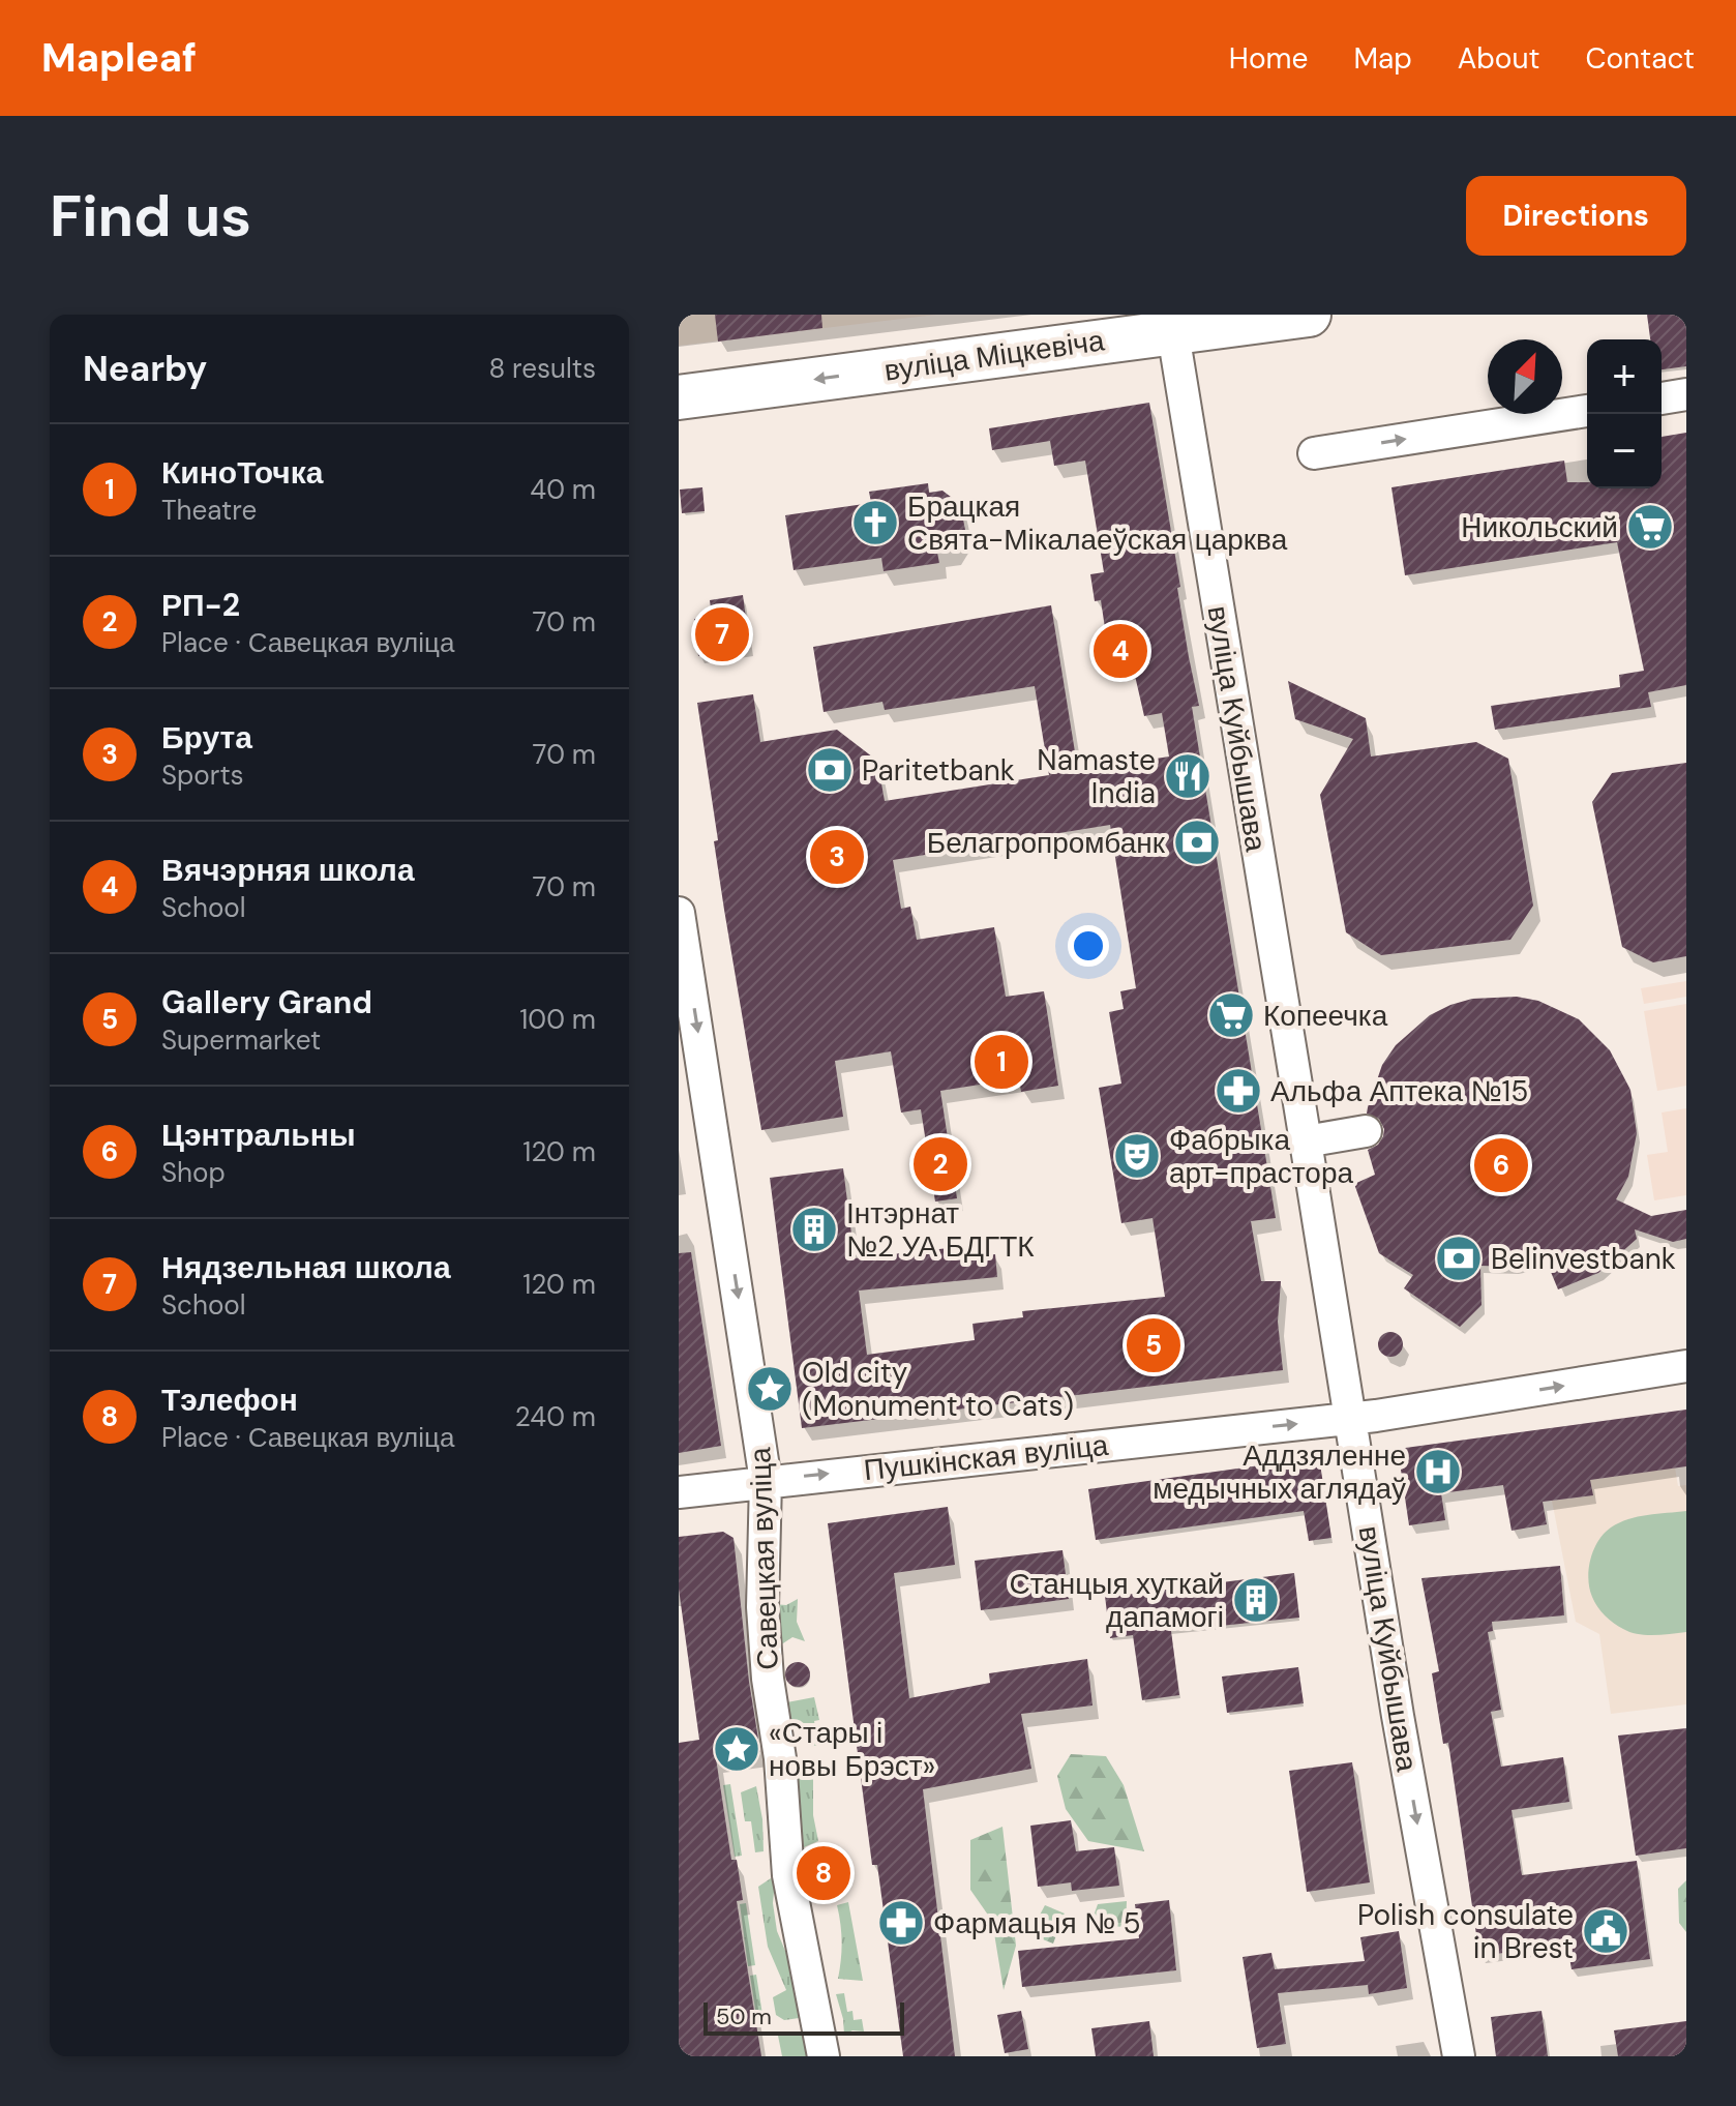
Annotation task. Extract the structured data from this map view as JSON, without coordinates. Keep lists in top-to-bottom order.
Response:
{
  "streets": {
    "main road": ["вуліца Міцкевіча"],
    "street": ["вуліца Куйбышава", "Пушкінская вуліца", "Савецкая вуліца"]
  },
  "crossings": [
    ["вуліца Міцкевіча", "вуліца Куйбышава"],
    ["вуліца Куйбышава", "Пушкінская вуліца"],
    ["Пушкінская вуліца", "Савецкая вуліца"]
  ],
  "one_way": [
    "вуліца Міцкевіча",
    "вуліца Куйбышава",
    "Пушкінская вуліца",
    "Савецкая вуліца"
  ],
  "places": {
    "church": ["Брацкая Свята-Мікалаеўская царква"],
    "supermarket": ["Никольский", "Копеечка"],
    "bank": ["Paritetbank", "Белагропромбанк", "Belinvestbank"],
    "restaurant": ["Namaste India"],
    "pharmacy": ["Альфа Аптека №15", "Фармацыя № 5"],
    "theatre": ["Фабрыка арт-прастора"],
    "building": ["Інтэрнат №2 УА БДГТК", "Станцыя хуткай дапамогі"],
    "place": ["Old city (Monument to Cats)", "«Стары і новы Брэст»"],
    "hospital": ["Аддзяленне медычных аглядаў"],
    "public building": ["Polish consulate in Brest"]
  },
  "scale_bar": "50 m",
  "north": "top right",
  "page": {
    "header": "Mapleaf",
    "nav": [
      "Home",
      "Map",
      "About",
      "Contact"
    ],
    "buttons": "Directions",
    "title": "Find us",
    "heading": ["Nearby", "8 results"],
    "map_buttons": ["+", "−"],
    "list": [
      {
        "mark": "1",
        "name": "КиноТочка",
        "note": "Theatre",
        "value": "40 m"
      },
      {
        "mark": "2",
        "name": "РП-2",
        "note": "Place · Савецкая вуліца",
        "value": "70 m"
      },
      {
        "mark": "3",
        "name": "Брута",
        "note": "Sports",
        "value": "70 m"
      },
      {
        "mark": "4",
        "name": "Вячэрняя школа",
        "note": "School",
        "value": "70 m"
      },
      {
        "mark": "5",
        "name": "Gallery Grand",
        "note": "Supermarket",
        "value": "100 m"
      },
      {
        "mark": "6",
        "name": "Цэнтральны",
        "note": "Shop",
        "value": "120 m"
      },
      {
        "mark": "7",
        "name": "Нядзельная школа",
        "note": "School",
        "value": "120 m"
      },
      {
        "mark": "8",
        "name": "Тэлефон",
        "note": "Place · Савецкая вуліца",
        "value": "240 m"
      }
    ],
    "pins": [
      "7",
      "4",
      "3",
      "1",
      "2",
      "6",
      "5",
      "8"
    ],
    "scale": "50 m"
  }
}
